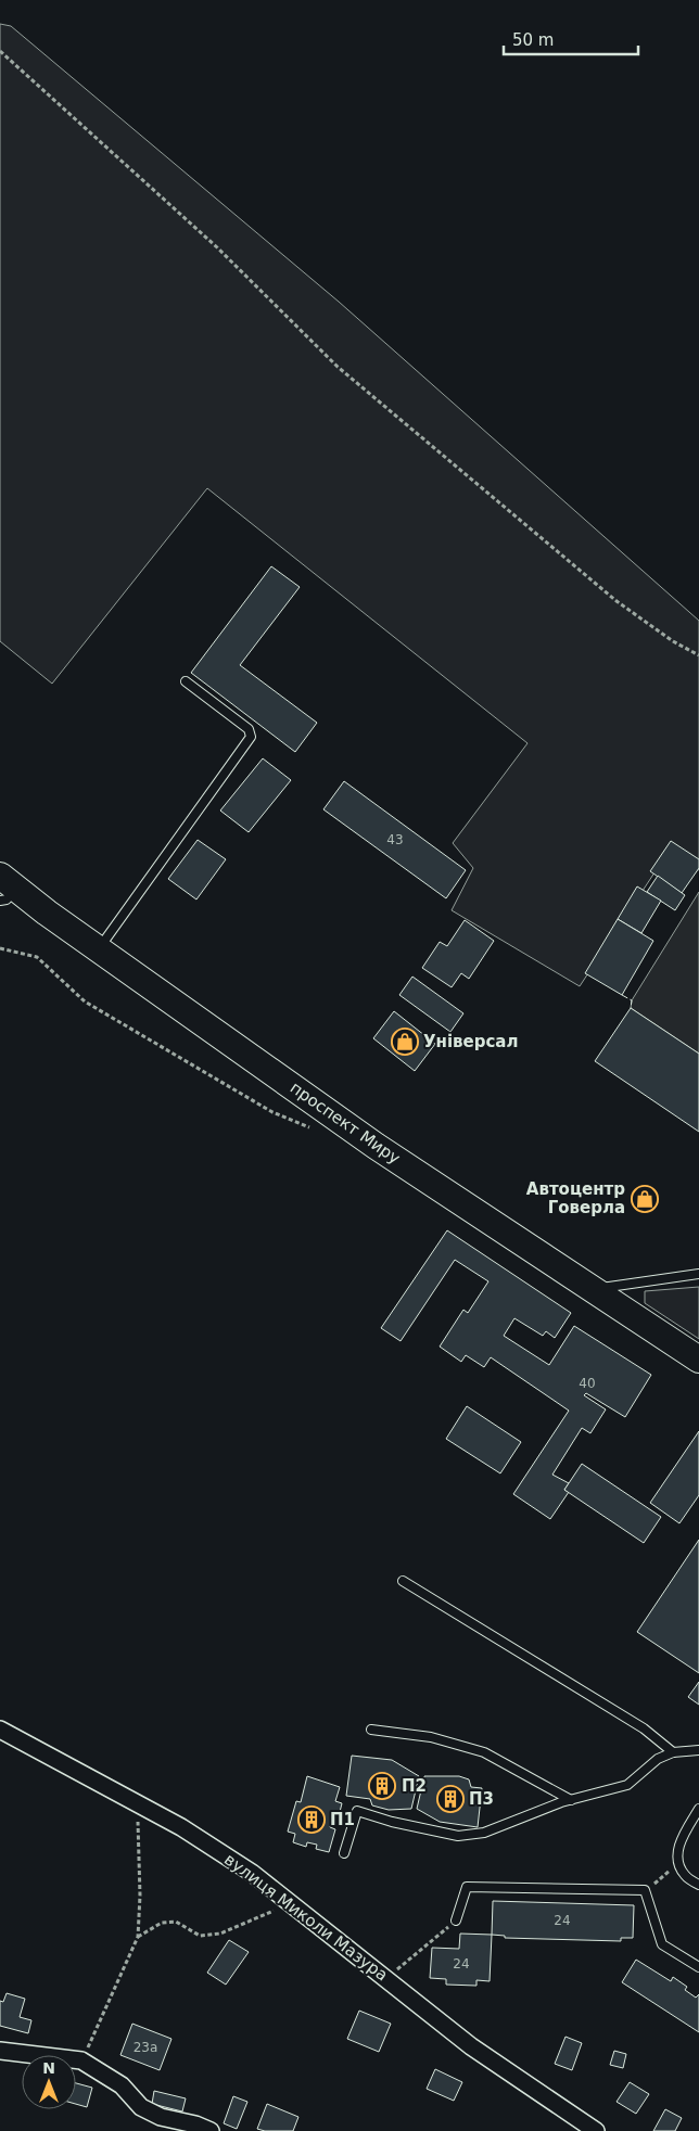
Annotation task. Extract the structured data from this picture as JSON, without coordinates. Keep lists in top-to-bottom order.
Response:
{
  "streets": {
    "main road": ["проспект Миру"],
    "street": ["вулиця Миколи Мазура"]
  },
  "places": {
    "shop": ["Універсал", "Автоцентр Говерла"],
    "building": ["П2", "П3", "П1"]
  },
  "house_numbers": [
    "43",
    "40",
    "24",
    "24",
    "23а"
  ],
  "scale_bar": "50 m",
  "north": "top"
}
